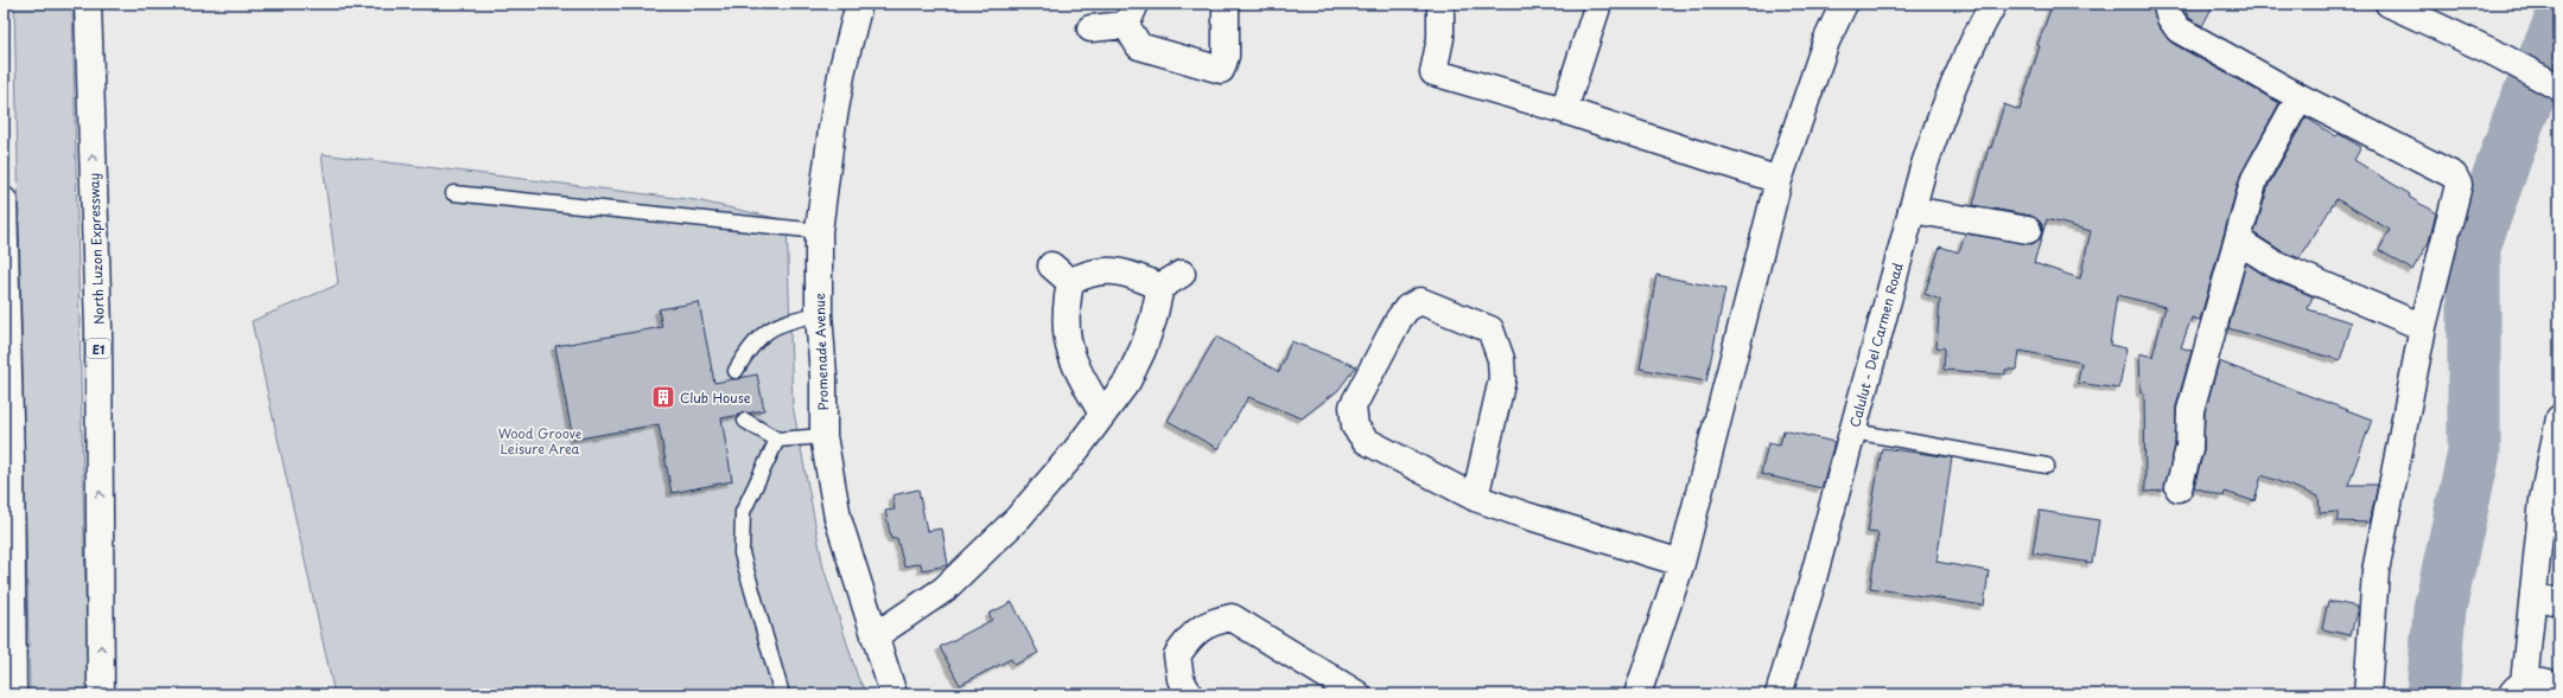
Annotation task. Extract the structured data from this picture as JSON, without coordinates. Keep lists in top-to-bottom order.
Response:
{
  "streets": {
    "main road": [
      "North Luzon Expressway",
      "Calulut - Del Carmen Road",
      "E1",
      "Promenade Avenue"
    ]
  },
  "parks": ["Wood Groove Leisure Area"],
  "places": {
    "building": ["Club House"]
  }
}
